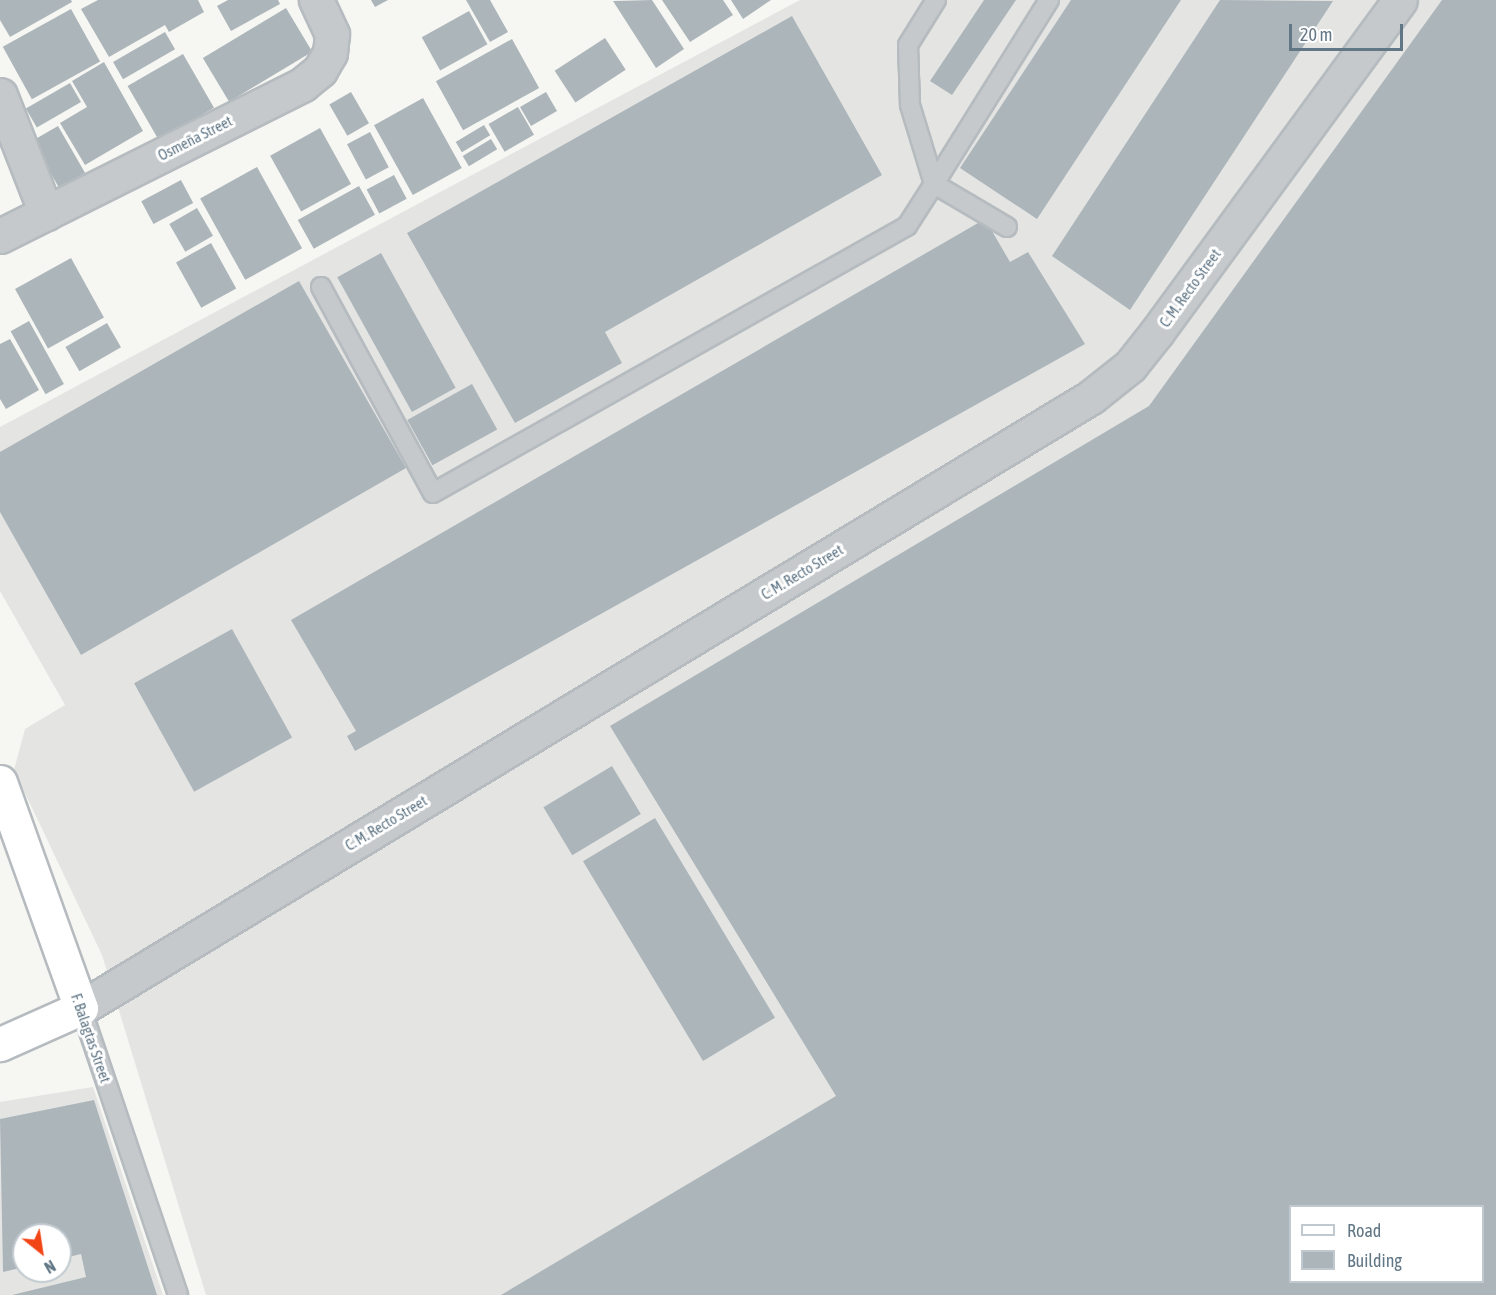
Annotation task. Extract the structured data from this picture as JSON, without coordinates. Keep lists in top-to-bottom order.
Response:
{
  "streets": {
    "main road": ["F. Balagtas Street"],
    "street": ["Osmeña Street", "C. M. Recto Street"]
  },
  "crossings": [
    ["C. M. Recto Street", "F. Balagtas Street"]
  ],
  "legend": ["Road", "Building"],
  "scale_bar": "20 m",
  "north": "bottom right"
}
